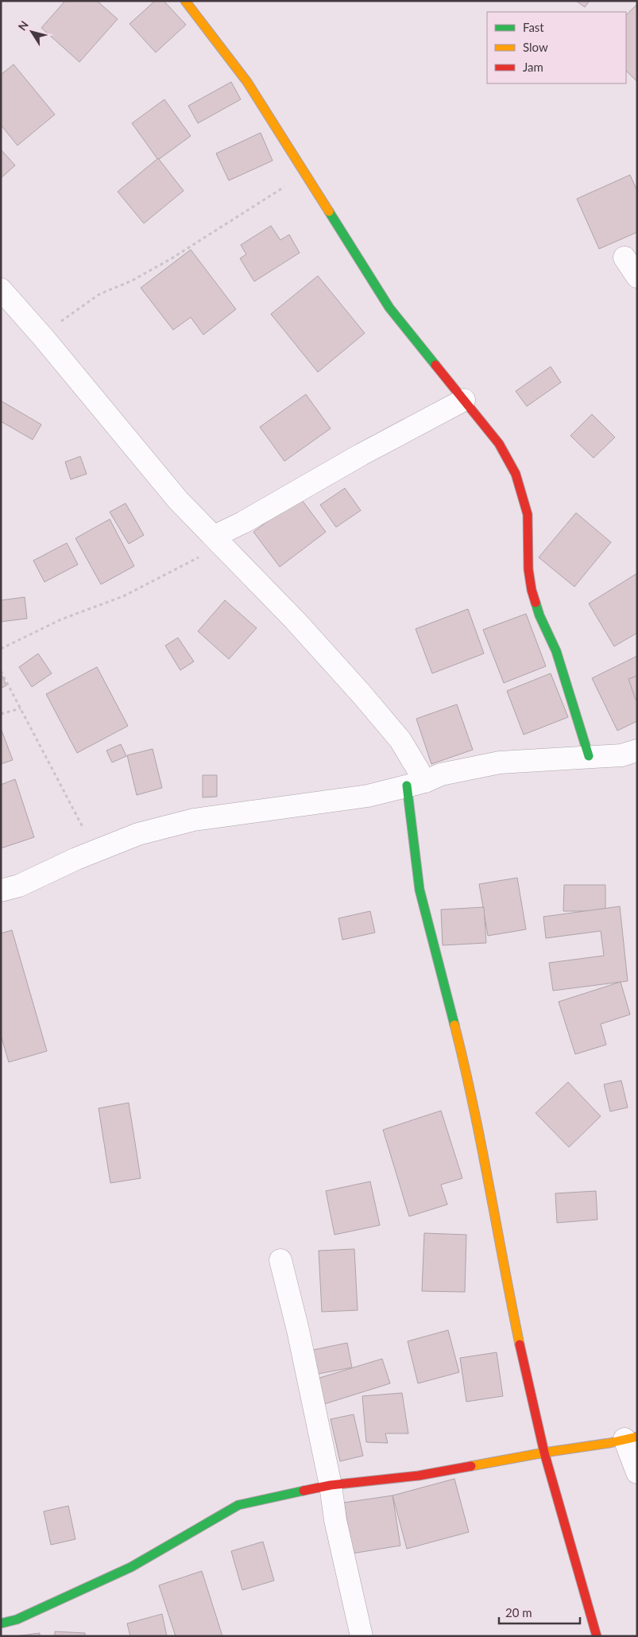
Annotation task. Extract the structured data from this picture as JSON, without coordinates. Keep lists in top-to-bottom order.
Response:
{
  "legend": ["Fast", "Slow", "Jam"],
  "scale_bar": "20 m",
  "north": "top left"
}
